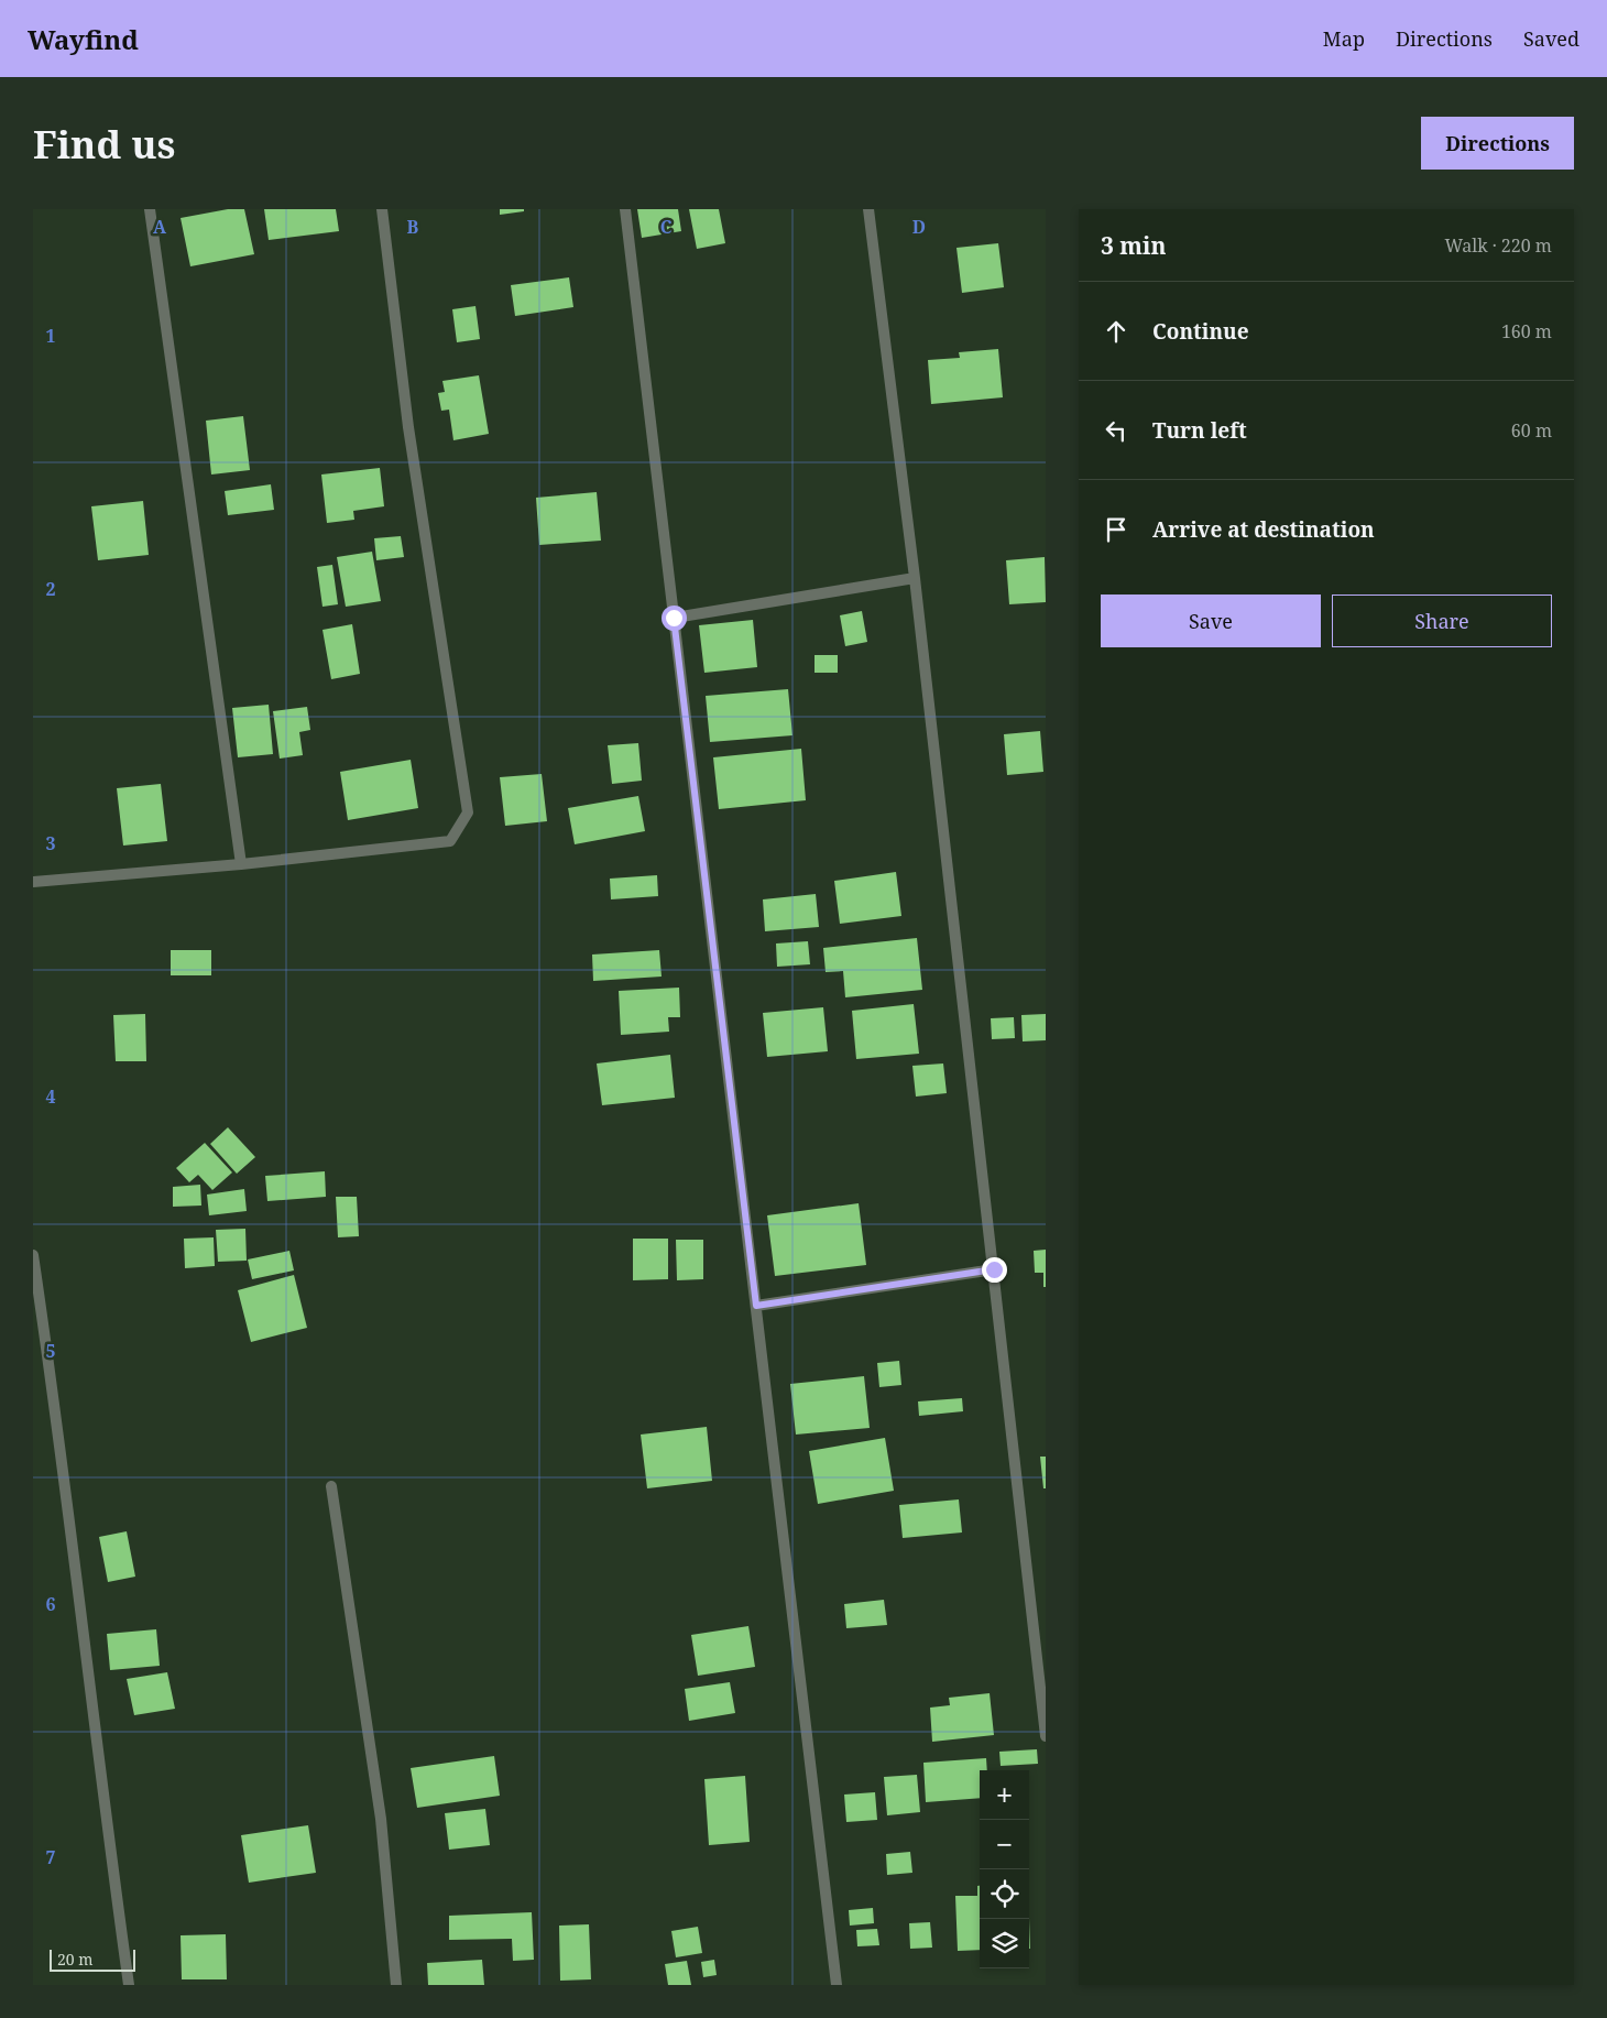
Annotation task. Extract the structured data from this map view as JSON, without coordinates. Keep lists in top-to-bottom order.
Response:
{
  "scale_bar": "20 m",
  "page": {
    "header": "Wayfind",
    "nav": ["Map", "Directions", "Saved"],
    "buttons": [
      "Directions",
      ["Save", "Share"]
    ],
    "title": "Find us",
    "heading": ["3 min", "Walk · 220 m"],
    "list": [
      ["Continue", "160 m"],
      ["Turn left", "60 m"],
      "Arrive at destination"
    ],
    "map_buttons": ["+", "−"],
    "scale": "20 m"
  },
  "grid": {
    "columns": [
      "A",
      "B",
      "C",
      "D"
    ],
    "rows": [
      "1",
      "2",
      "3",
      "4",
      "5",
      "6",
      "7"
    ]
  }
}
